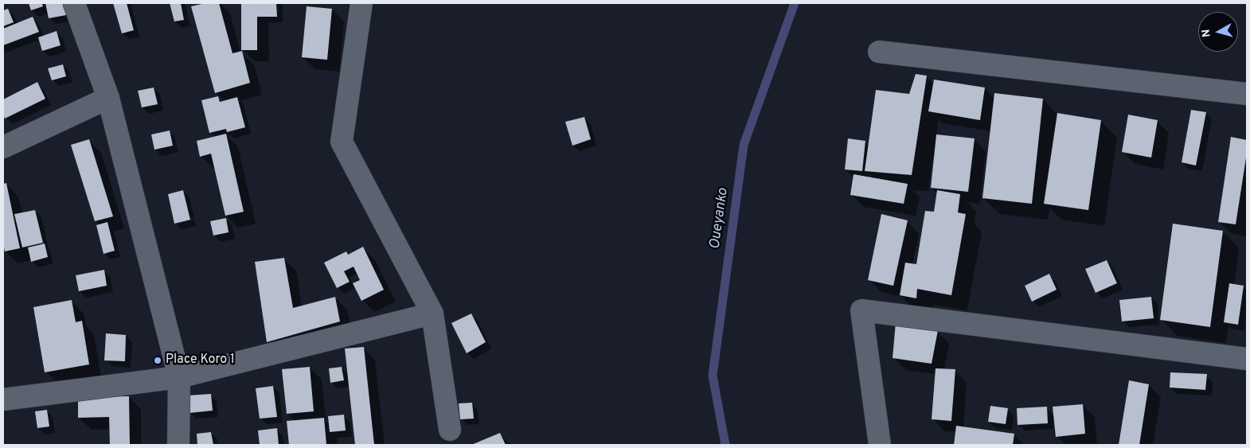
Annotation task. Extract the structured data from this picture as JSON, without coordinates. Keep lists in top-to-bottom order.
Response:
{
  "water": ["Oueyanko"],
  "places": ["Place Koro 1"],
  "north": "left"
}
